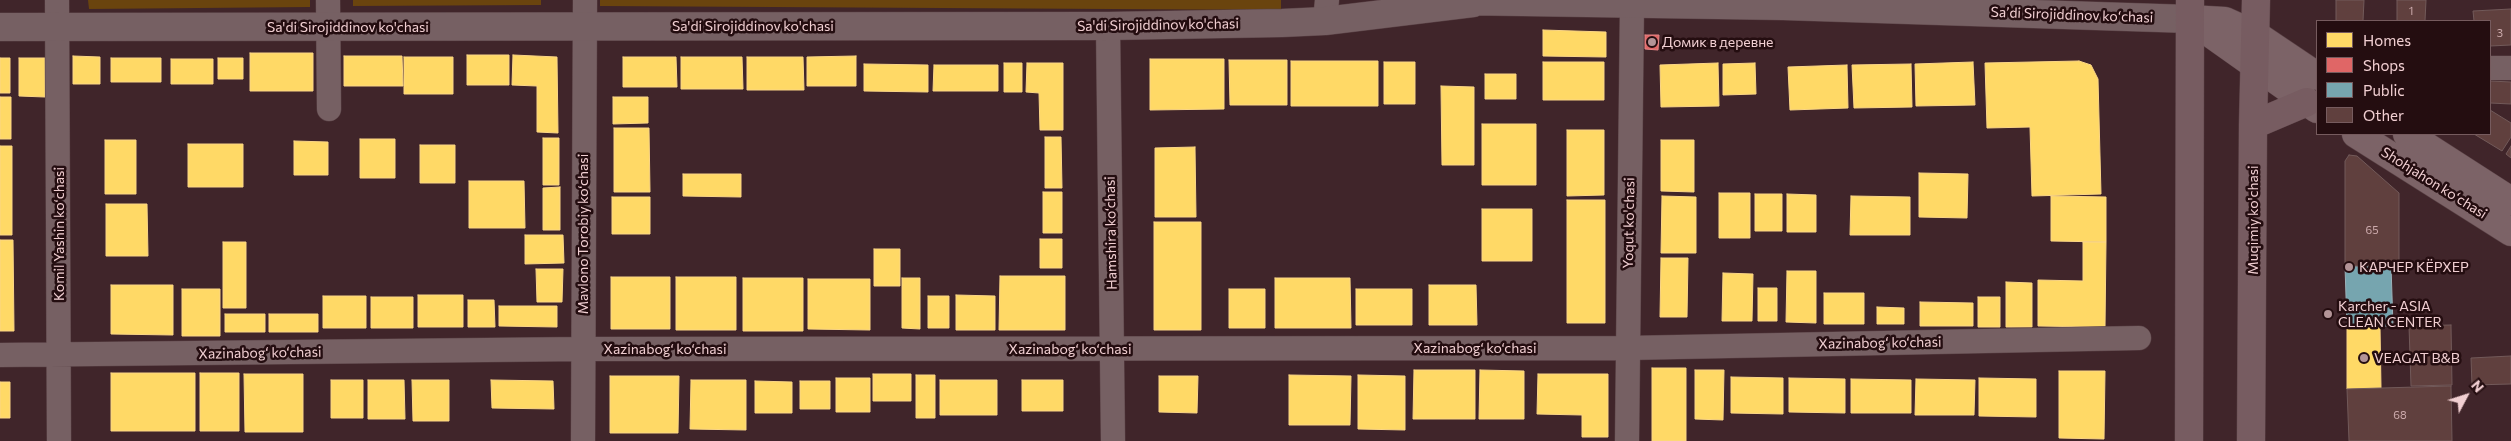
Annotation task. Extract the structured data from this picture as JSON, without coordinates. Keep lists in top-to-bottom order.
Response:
{
  "streets": {
    "main road": ["Shohjahon koʻchasi", "Muqimiy ko'chasi"],
    "street": [
      "Saʼdi Sirojiddinov koʻchasi",
      "Sa'di Sirojiddinov ko'chasi",
      "Yoqut ko'chasi",
      "Hamshira ko‘chasi",
      "Komil Yashin koʻchasi",
      "Mavlono Torobiy ko‘chasi",
      "Xazinabog‘ ko‘chasi"
    ]
  },
  "crossings": [
    ["Saʼdi Sirojiddinov koʻchasi", "Sa'di Sirojiddinov ko'chasi"],
    ["Saʼdi Sirojiddinov koʻchasi", "Yoqut ko'chasi"],
    ["Sa'di Sirojiddinov ko'chasi", "Hamshira ko‘chasi"],
    ["Sa'di Sirojiddinov ko'chasi", "Komil Yashin koʻchasi"],
    ["Sa'di Sirojiddinov ko'chasi", "Mavlono Torobiy ko‘chasi"],
    ["Yoqut ko'chasi", "Xazinabog‘ ko‘chasi"],
    ["Hamshira ko‘chasi", "Xazinabog‘ ko‘chasi"],
    ["Komil Yashin koʻchasi", "Xazinabog‘ ko‘chasi"],
    ["Mavlono Torobiy ko‘chasi", "Xazinabog‘ ko‘chasi"]
  ],
  "places": [
    "Домик в деревне",
    "КАРЧЕР КЁРХЕР",
    "Karcher - ASIA CLEAN CENTER",
    "VEAGAT B&B"
  ],
  "house_numbers": [
    "1",
    "3",
    "65",
    "68"
  ],
  "legend": [
    "Homes",
    "Shops",
    "Public",
    "Other"
  ],
  "north": "top right"
}
